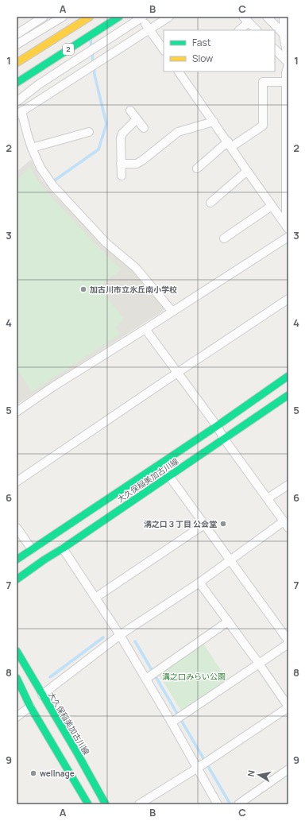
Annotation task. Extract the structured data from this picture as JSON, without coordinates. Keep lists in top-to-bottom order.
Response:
{
  "streets": {
    "main road": ["2", "大久保稲美加古川線"]
  },
  "parks": ["溝之口みらい公園"],
  "places": ["加古川市立氷丘南小学校", "溝之口３丁目 公会堂", "wellnage"],
  "legend": ["Fast", "Slow"],
  "north": "left",
  "grid": {
    "columns": ["A", "B", "C"],
    "rows": [
      "1",
      "2",
      "3",
      "4",
      "5",
      "6",
      "7",
      "8",
      "9"
    ]
  }
}
